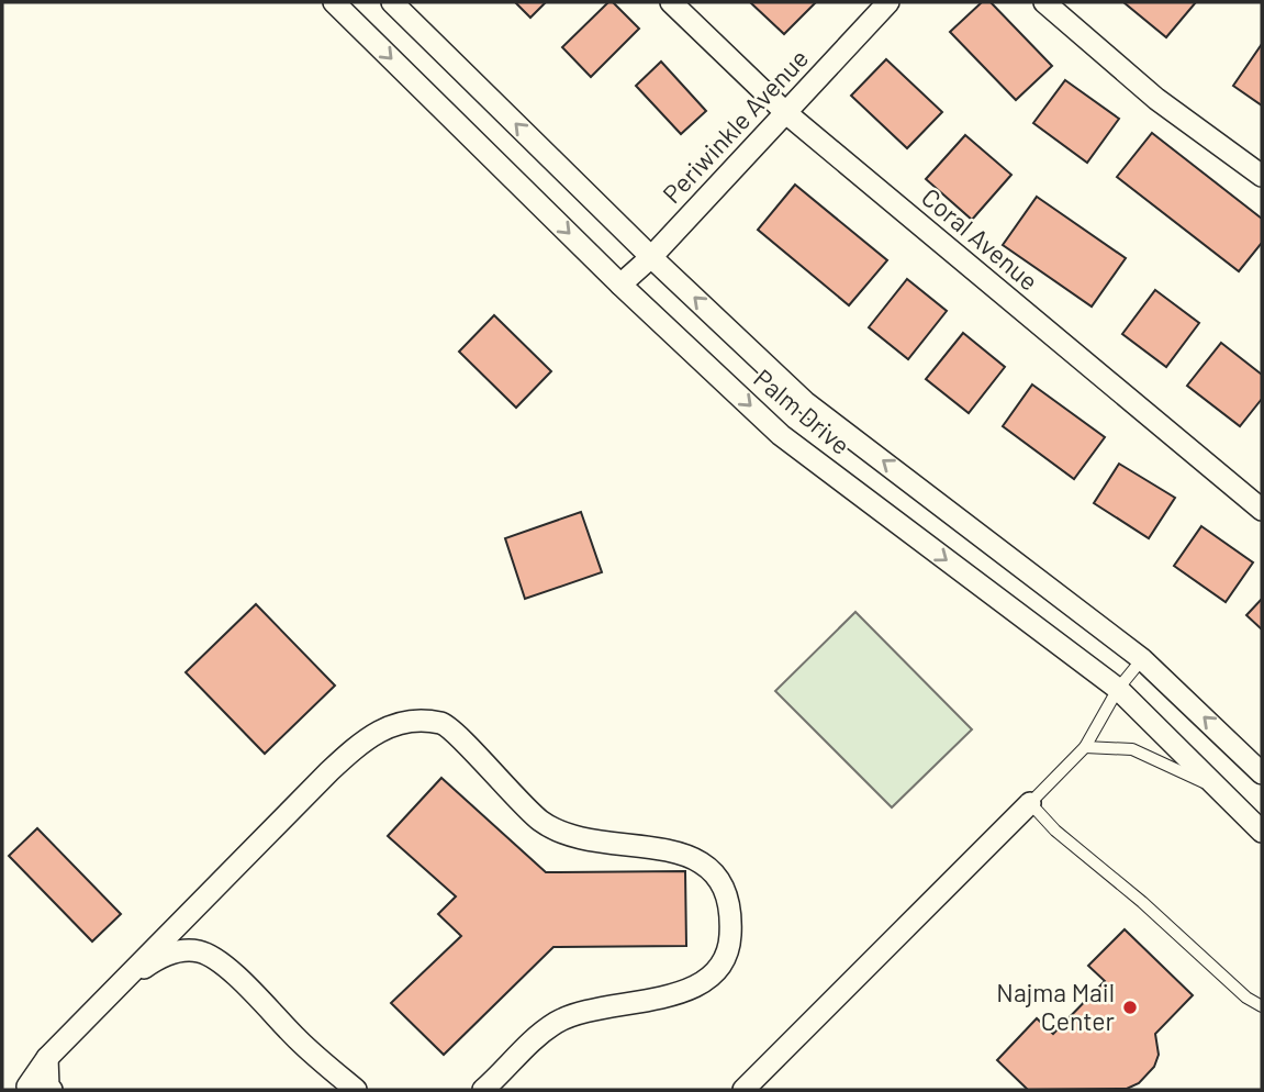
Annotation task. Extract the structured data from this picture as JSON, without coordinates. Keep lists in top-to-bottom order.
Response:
{
  "streets": {
    "street": ["Periwinkle Avenue", "Coral Avenue", "Palm Drive"]
  },
  "crossings": [
    ["Periwinkle Avenue", "Coral Avenue"],
    ["Periwinkle Avenue", "Palm Drive"]
  ],
  "places": ["Najma Mail Center"]
}
